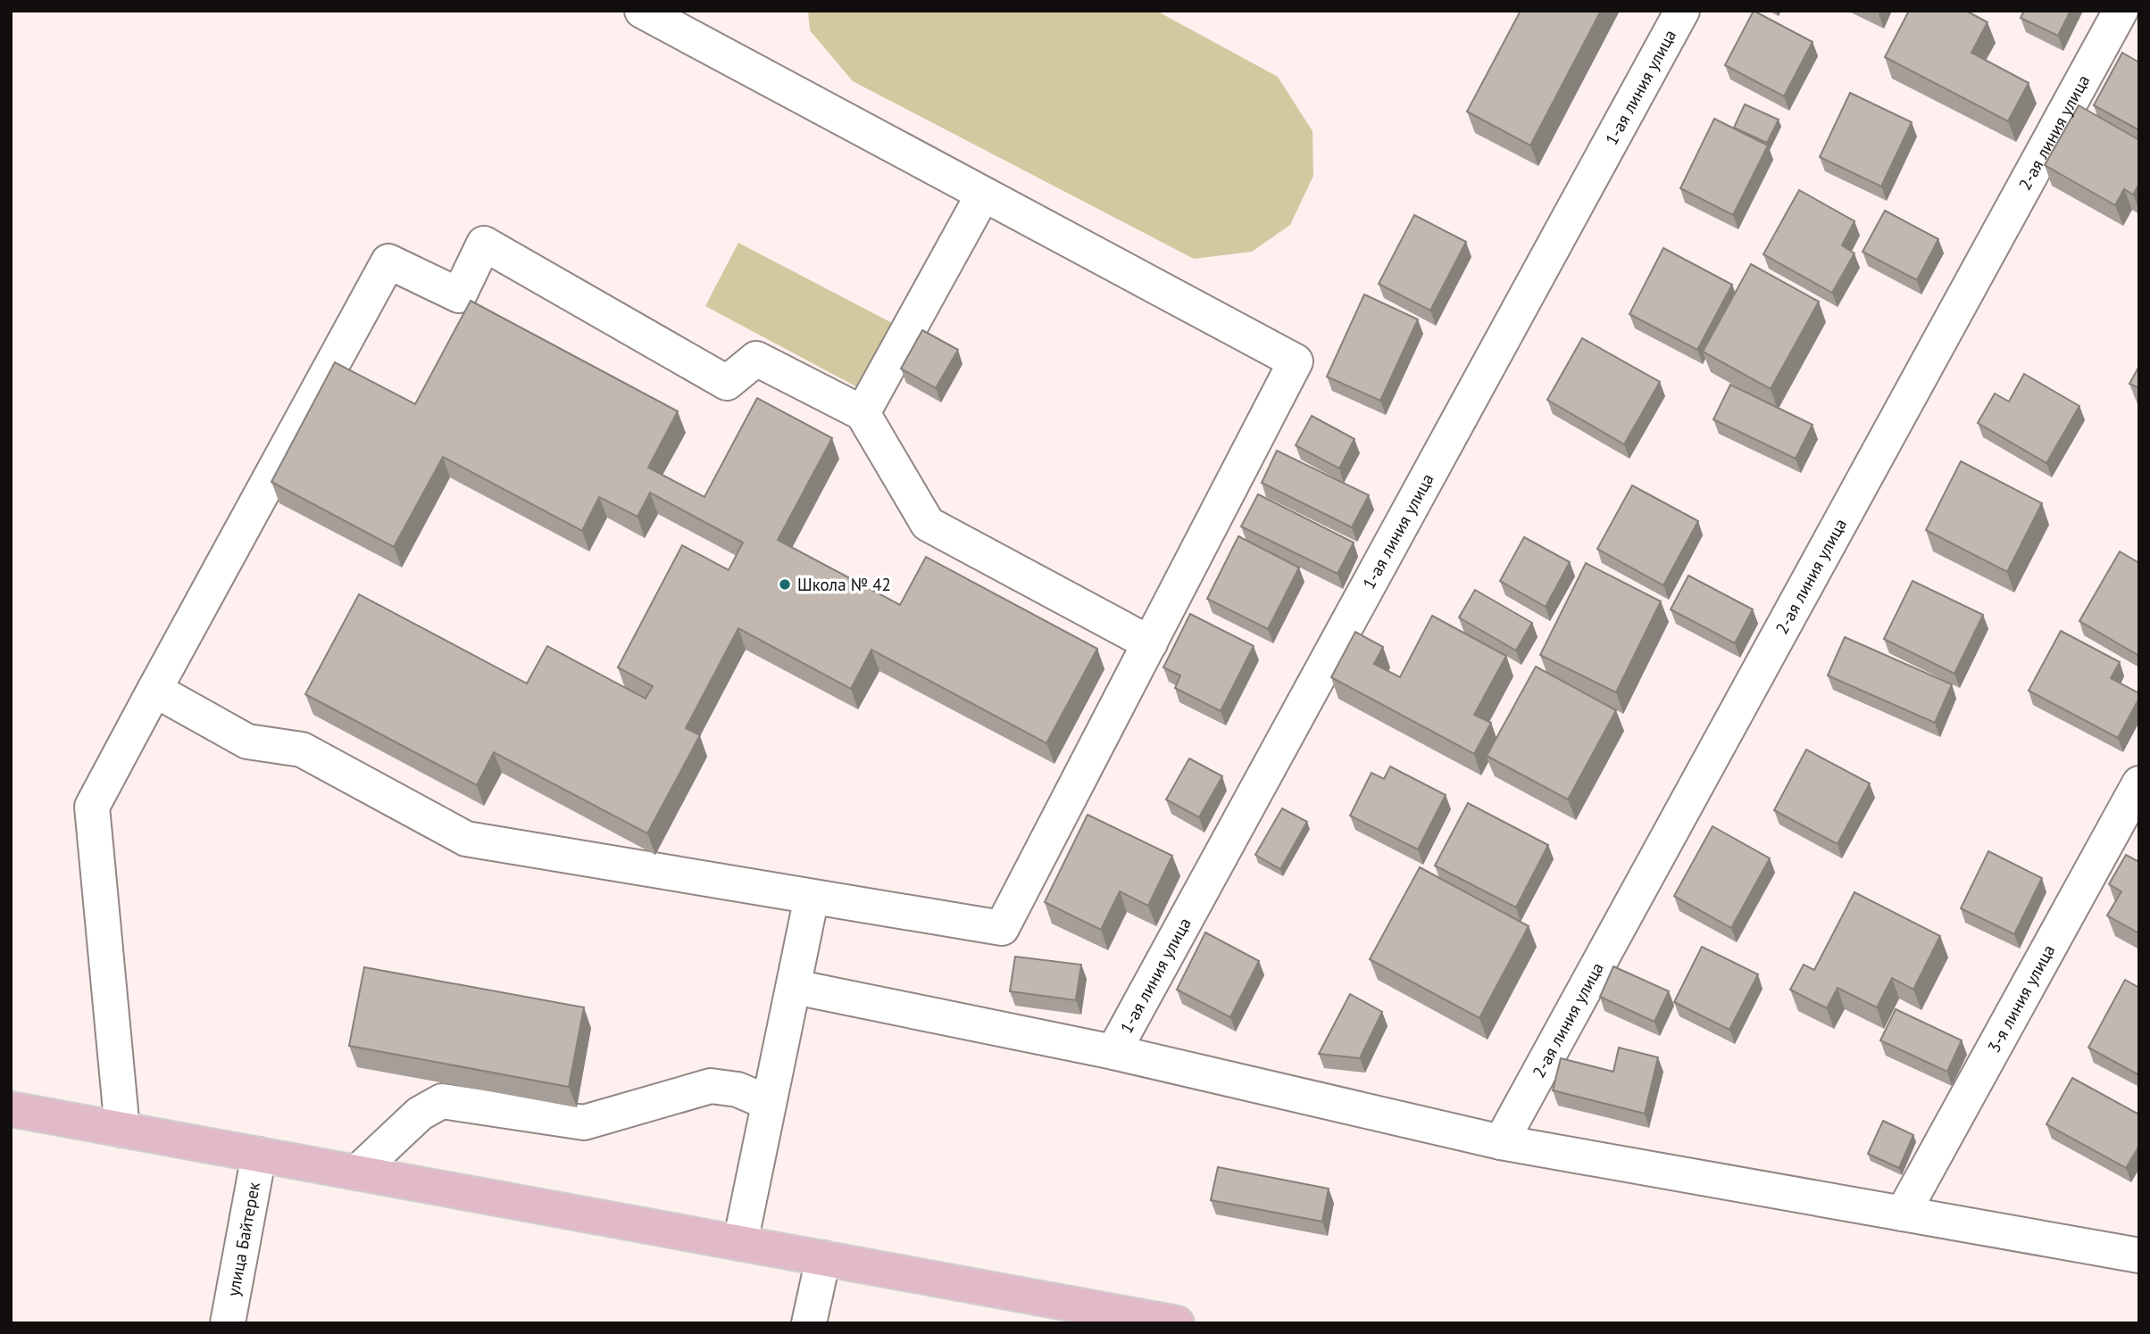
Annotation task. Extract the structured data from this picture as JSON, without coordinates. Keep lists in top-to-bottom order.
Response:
{
  "streets": {
    "street": [
      "1-ая линия улица",
      "2-ая линия улица",
      "3-я линия улица",
      "улица Байтерек"
    ]
  },
  "places": ["Школа № 42"]
}
